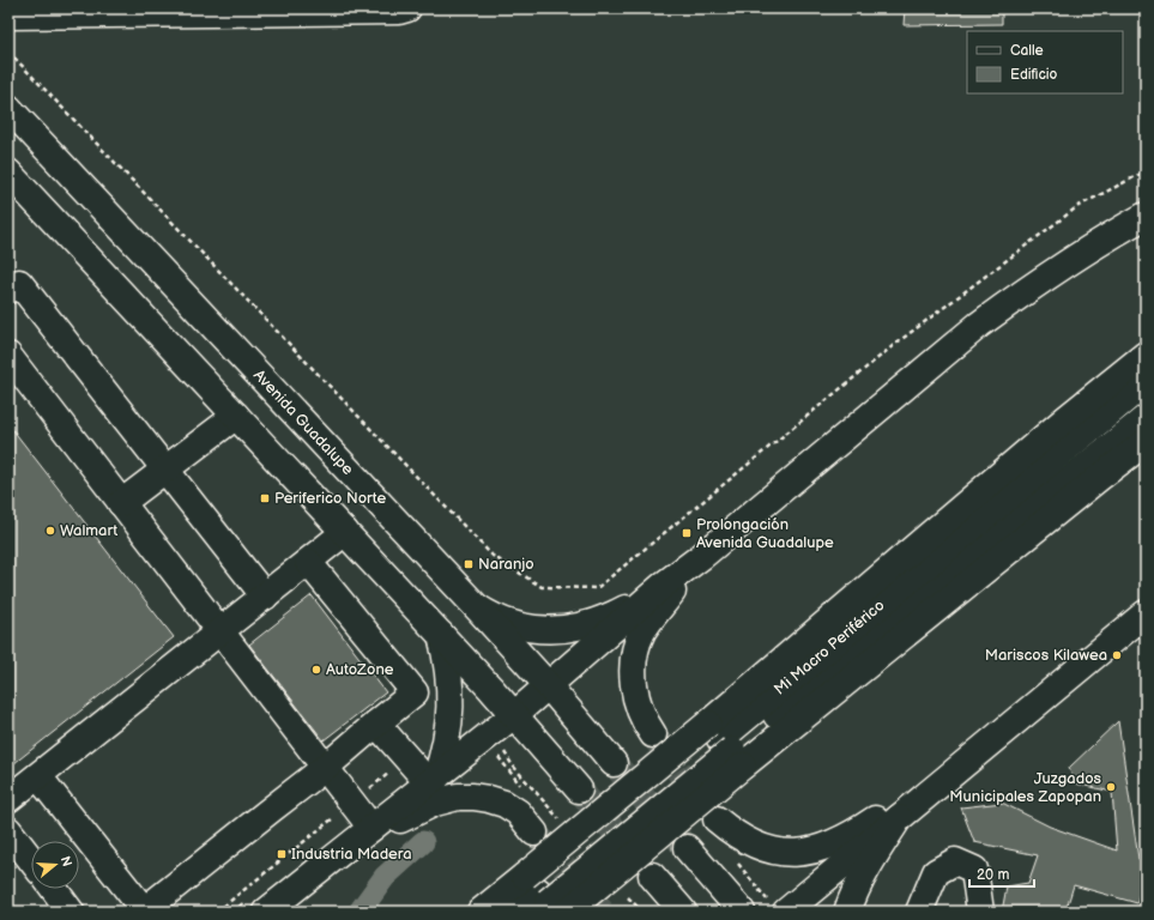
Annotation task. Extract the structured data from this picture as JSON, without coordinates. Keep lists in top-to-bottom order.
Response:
{
  "streets": {
    "main road": ["Avenida Guadalupe", "Mi Macro Periférico"]
  },
  "places": {
    "transit": [
      "Periferico Norte",
      "Prolongación Avenida Guadalupe",
      "Naranjo",
      "Industria Madera"
    ],
    "other": [
      "Walmart",
      "Mariscos Kilawea",
      "AutoZone",
      "Juzgados Municipales Zapopan"
    ]
  },
  "legend": ["Calle", "Edificio"],
  "scale_bar": "20 m",
  "north": "right"
}
